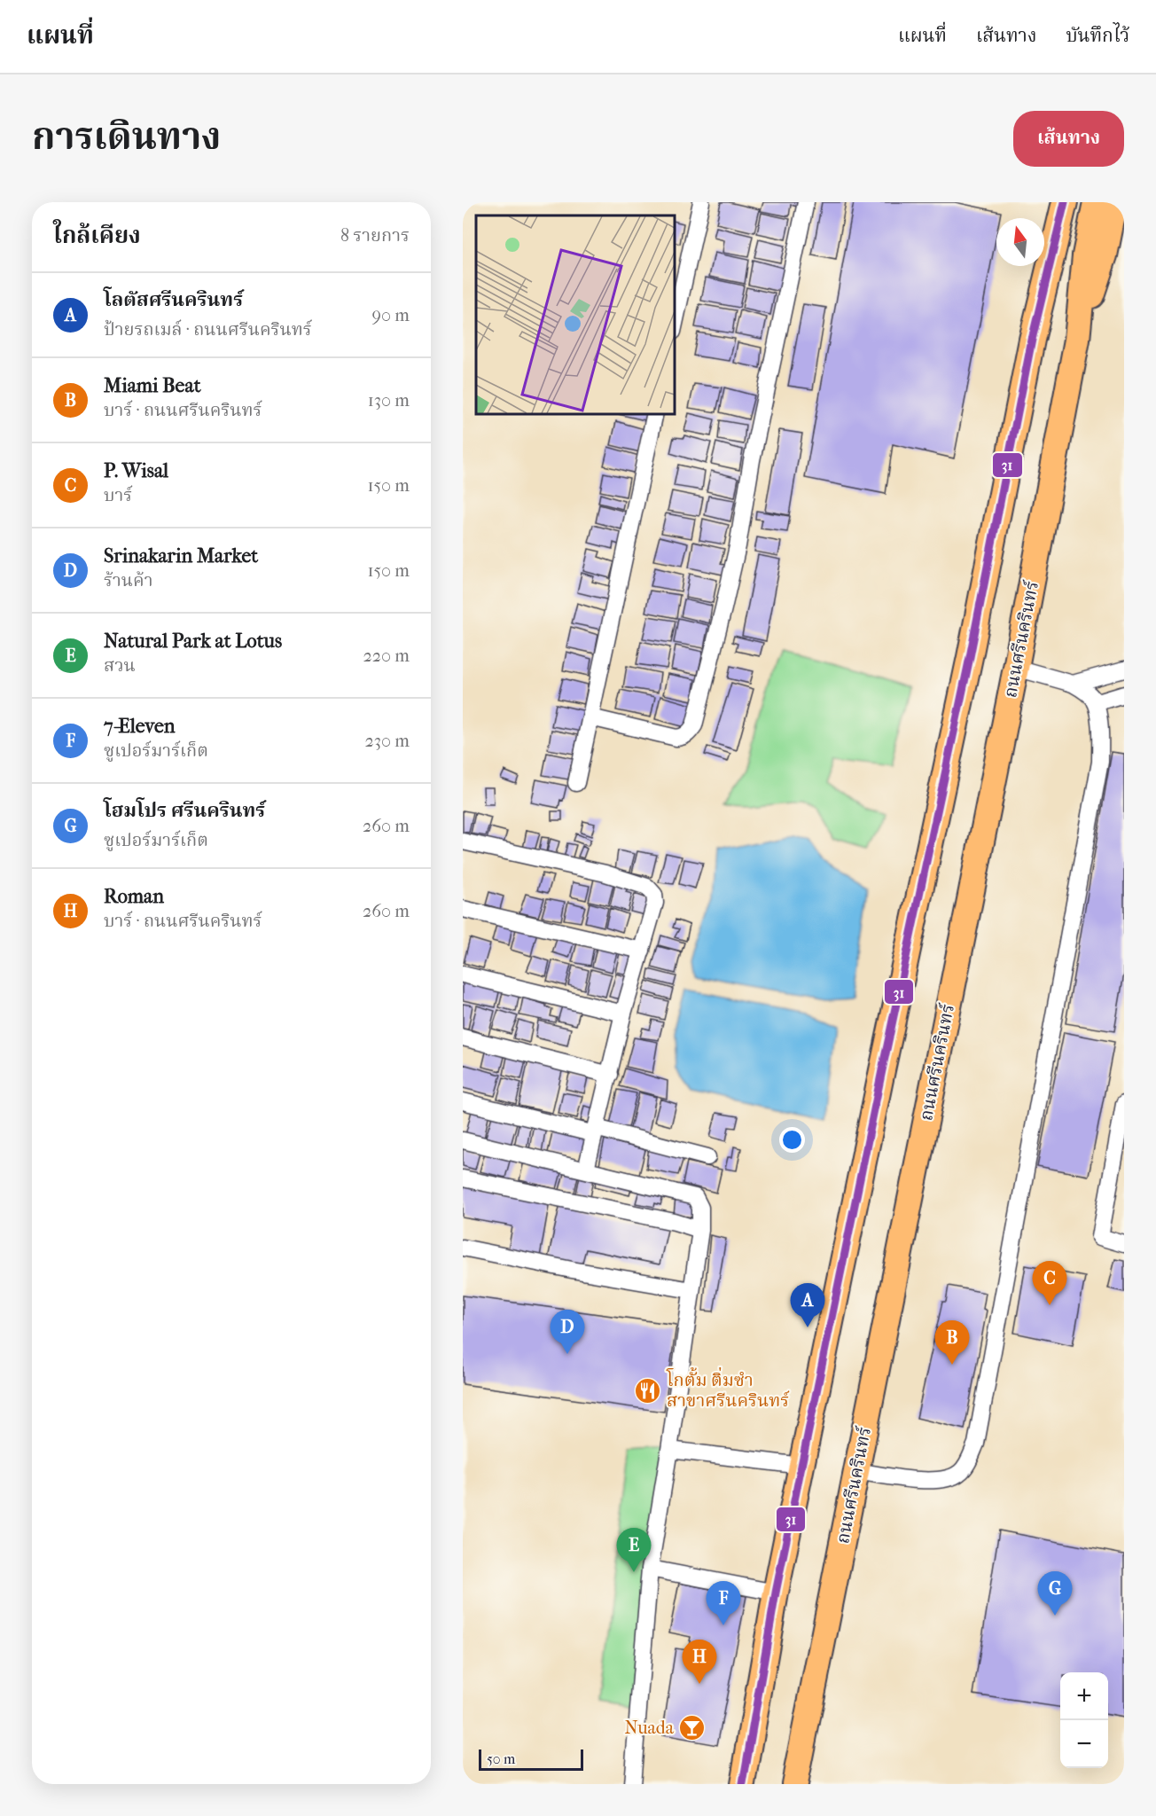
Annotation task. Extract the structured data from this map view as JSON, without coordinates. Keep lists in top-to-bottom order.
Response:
{
  "streets": {
    "main road": ["ถนนศรีนครินทร์"]
  },
  "places": {
    "restaurant": ["โกตั้ม ติ่มซำ สาขาศรีนครินทร์"],
    "bar": ["Nuada"]
  },
  "lines": ["transit line 31"],
  "scale_bar": "50 m",
  "north": "top",
  "page": {
    "header": "แผนที่",
    "nav": ["แผนที่", "เส้นทาง", "บันทึกไว้"],
    "title": "การเดินทาง",
    "buttons": "เส้นทาง",
    "heading": ["ใกล้เคียง", "8 รายการ"],
    "list": [
      {
        "mark": "A",
        "name": "โลตัสศรีนครินทร์",
        "note": "ป้ายรถเมล์ · ถนนศรีนครินทร์",
        "value": "90 m"
      },
      {
        "mark": "B",
        "name": "Miami Beat",
        "note": "บาร์ · ถนนศรีนครินทร์",
        "value": "130 m"
      },
      {
        "mark": "C",
        "name": "P. Wisal",
        "note": "บาร์",
        "value": "150 m"
      },
      {
        "mark": "D",
        "name": "Srinakarin Market",
        "note": "ร้านค้า",
        "value": "150 m"
      },
      {
        "mark": "E",
        "name": "Natural Park at Lotus",
        "note": "สวน",
        "value": "220 m"
      },
      {
        "mark": "F",
        "name": "7-Eleven",
        "note": "ซูเปอร์มาร์เก็ต",
        "value": "230 m"
      },
      {
        "mark": "G",
        "name": "โฮมโปร ศรีนครินทร์",
        "note": "ซูเปอร์มาร์เก็ต",
        "value": "260 m"
      },
      {
        "mark": "H",
        "name": "Roman",
        "note": "บาร์ · ถนนศรีนครินทร์",
        "value": "260 m"
      }
    ],
    "pins": [
      "C",
      "A",
      "D",
      "B",
      "E",
      "G",
      "F",
      "H"
    ],
    "map_buttons": ["+", "−"],
    "scale": "50 m"
  }
}
